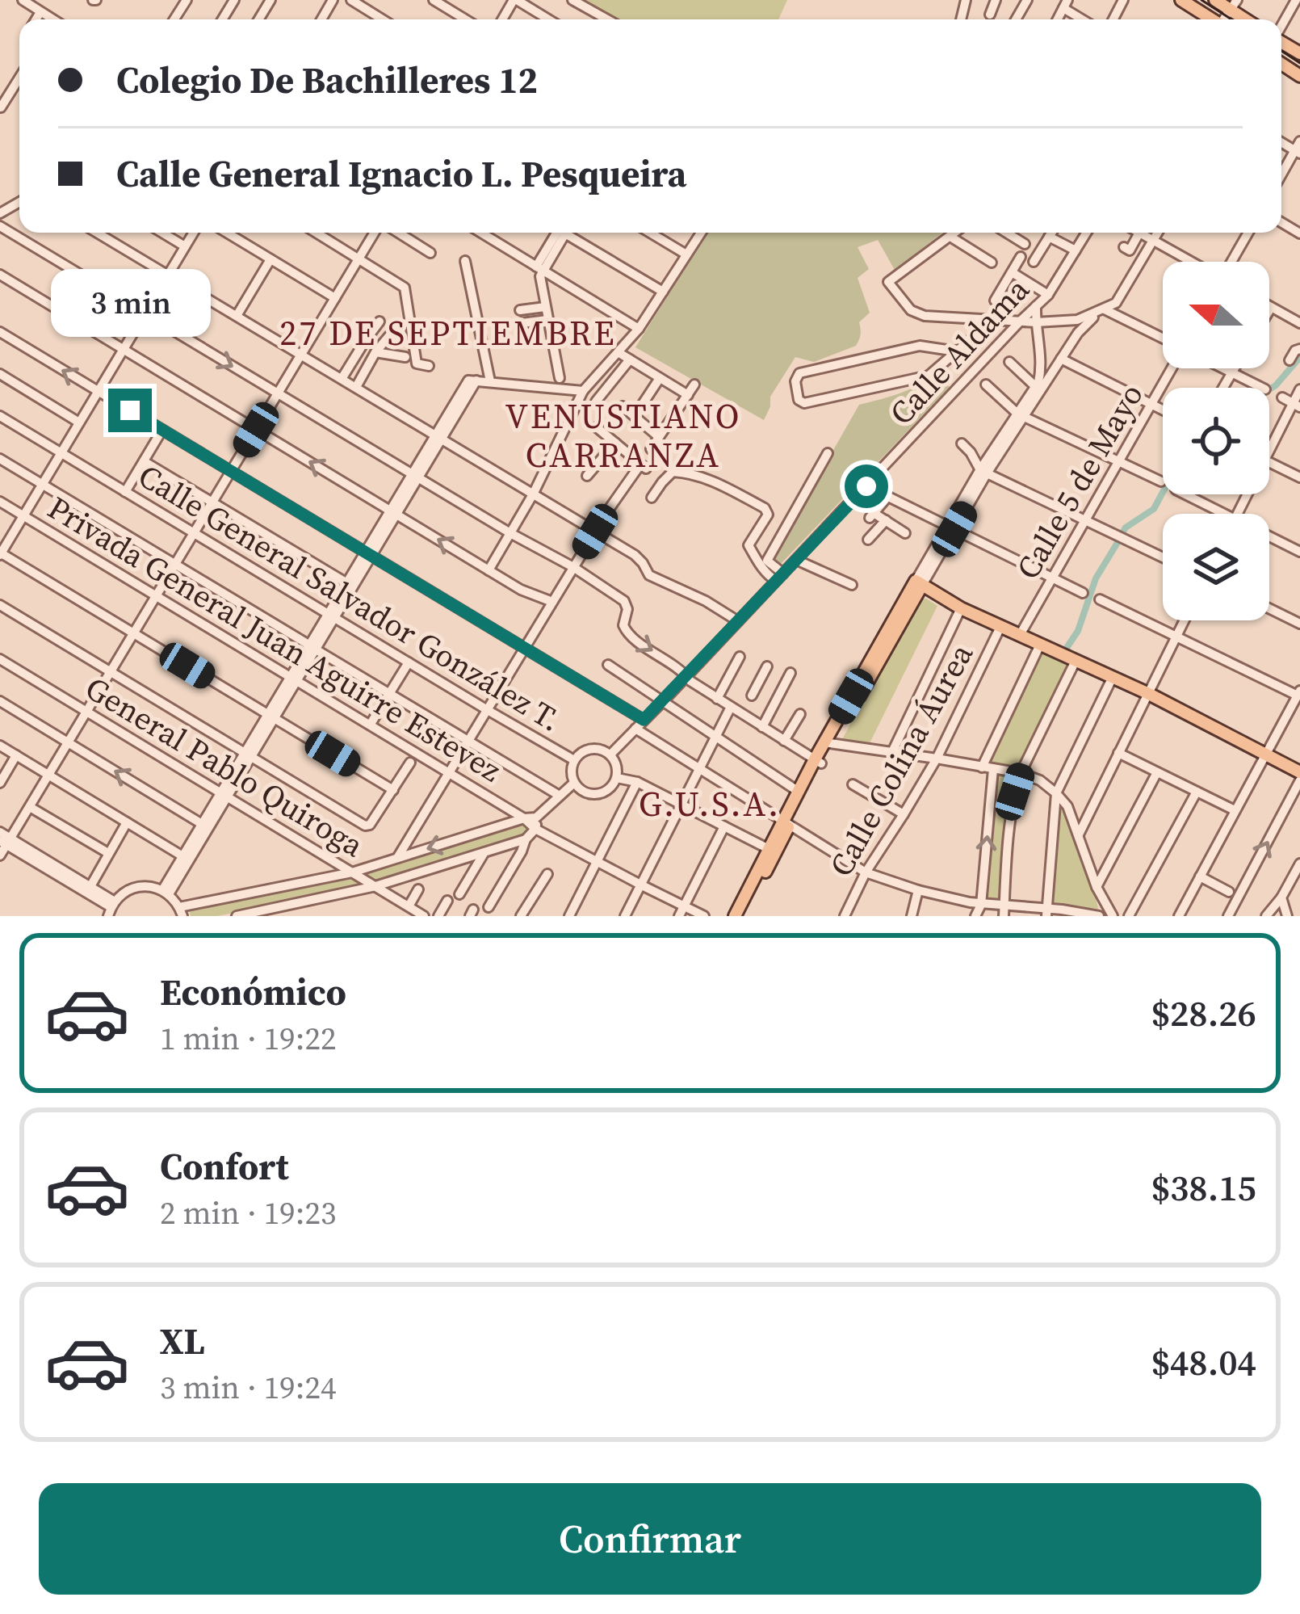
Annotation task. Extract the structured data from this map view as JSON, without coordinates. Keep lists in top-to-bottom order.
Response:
{
  "streets": {
    "street": [
      "Calle Aldama",
      "Calle 5 de Mayo",
      "Calle General Salvador González T.",
      "Privada General Juan Aguirre Estevez",
      "Calle Colina Áurea",
      "General Pablo Quiroga"
    ]
  },
  "crossings": [
    ["Calle Aldama", "Calle General Salvador González T."]
  ],
  "districts": ["27 DE SEPTIEMBRE", "VENUSTIANO CARRANZA", "G.U.S.A."],
  "north": "left",
  "page": {
    "banner": ["Colegio De Bachilleres 12", "Calle General Ignacio L. Pesqueira"],
    "bubble": "3 min",
    "list": [
      {
        "name": "Económico",
        "note": "1 min · 19:22",
        "value": "$28.26"
      },
      {
        "name": "Confort",
        "note": "2 min · 19:23",
        "value": "$38.15"
      },
      {
        "name": "XL",
        "note": "3 min · 19:24",
        "value": "$48.04"
      }
    ],
    "buttons": "Confirmar"
  }
}
